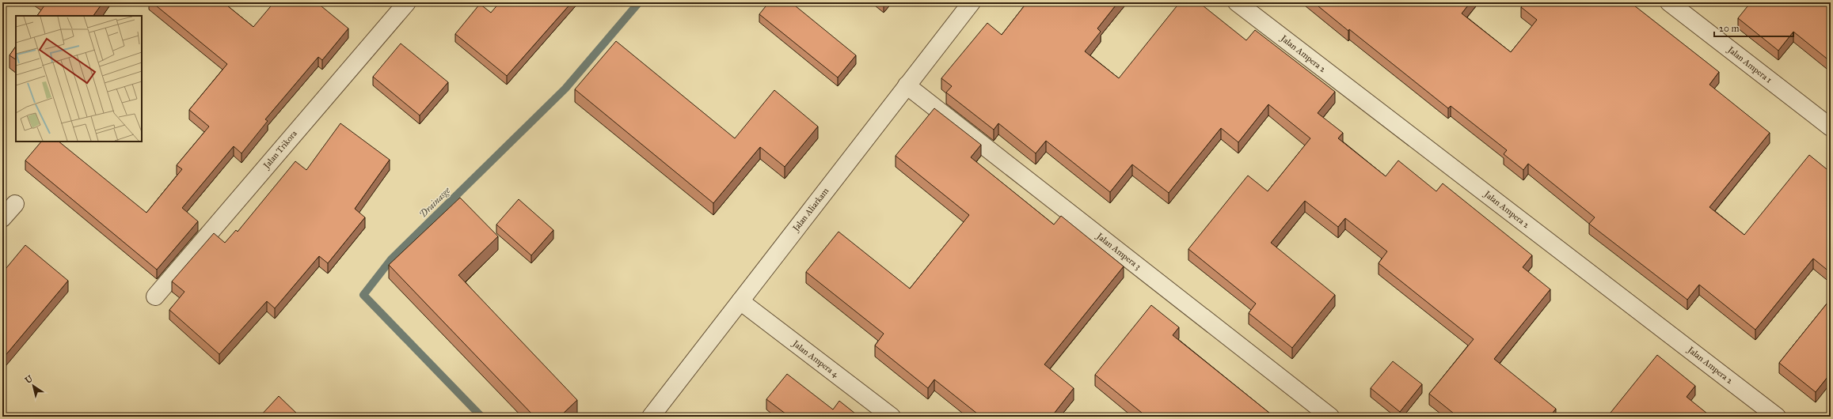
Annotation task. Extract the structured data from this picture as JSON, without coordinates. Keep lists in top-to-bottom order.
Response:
{
  "streets": {
    "street": [
      "Jalan Ampera 2",
      "Jalan Ampera 1",
      "Jalan Trikora",
      "Jalan Aliarkam",
      "Jalan Ampera 3",
      "Jalan Ampera 4"
    ]
  },
  "crossings": [
    ["Jalan Aliarkam", "Jalan Ampera 3"],
    ["Jalan Aliarkam", "Jalan Ampera 4"]
  ],
  "water": ["Drainasge"],
  "scale_bar": "20 m",
  "north": "top left"
}
